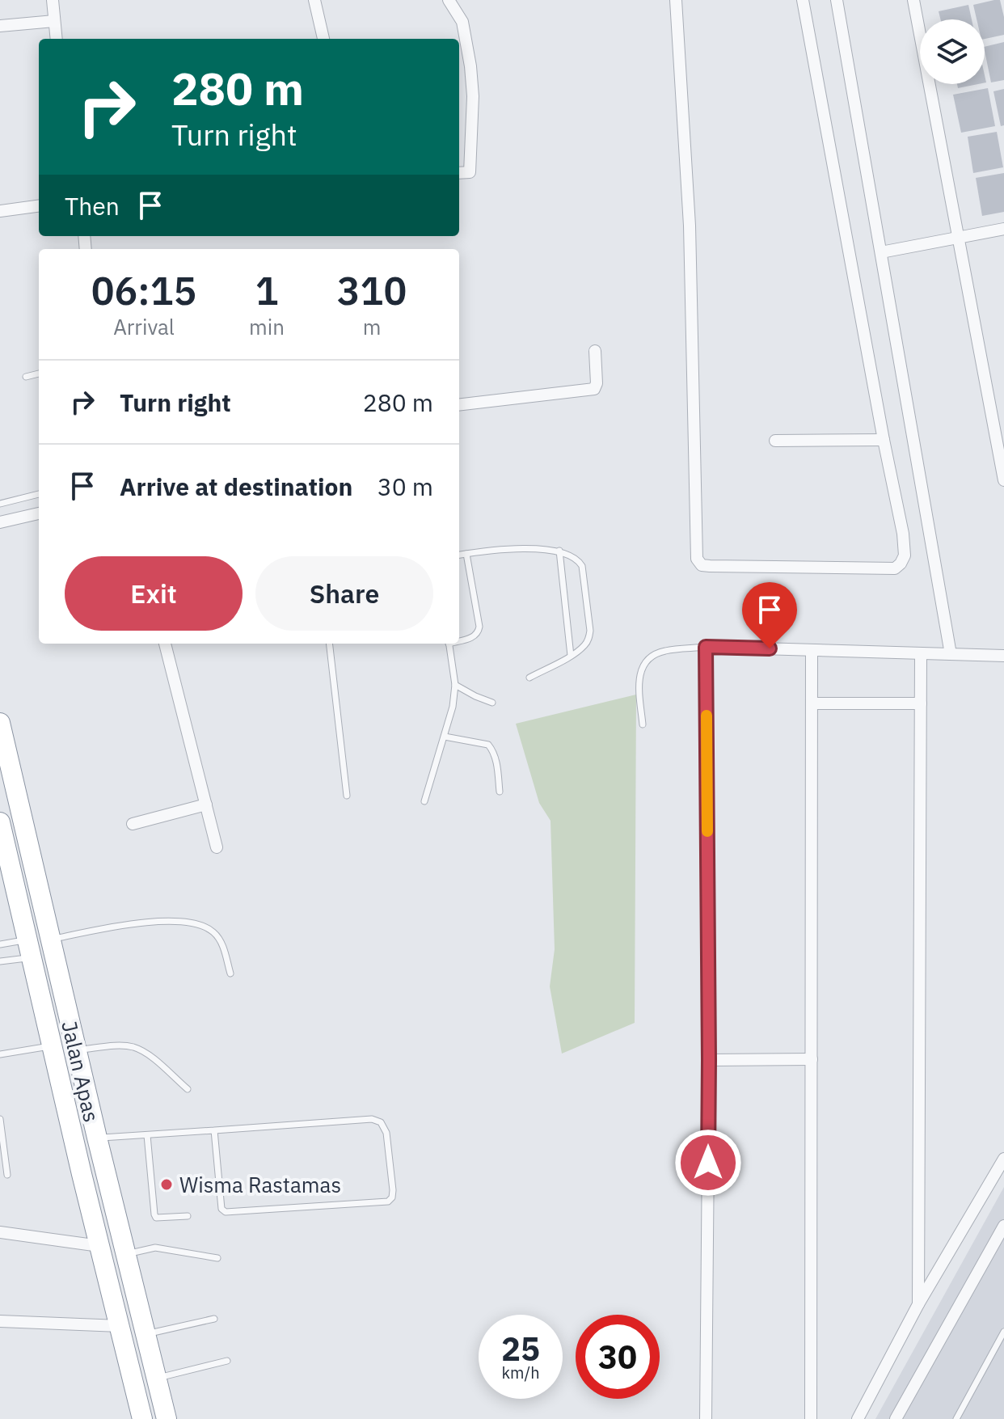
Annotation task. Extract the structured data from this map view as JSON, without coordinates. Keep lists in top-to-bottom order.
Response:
{
  "streets": {
    "highway": ["Jalan Apas"]
  },
  "places": ["Wisma Rastamas"],
  "page": {
    "turn": ["280 m", "Turn right"],
    "then": "Then",
    "eta": [
      "06:15",
      "Arrival",
      "1",
      "min",
      "310",
      "m"
    ],
    "list": [
      {
        "name": "Turn right",
        "value": "280 m"
      },
      {
        "name": "Arrive at destination",
        "value": "30 m"
      }
    ],
    "buttons": ["Exit", "Share"],
    "speed": "25 km/h",
    "limit": "30"
  }
}
